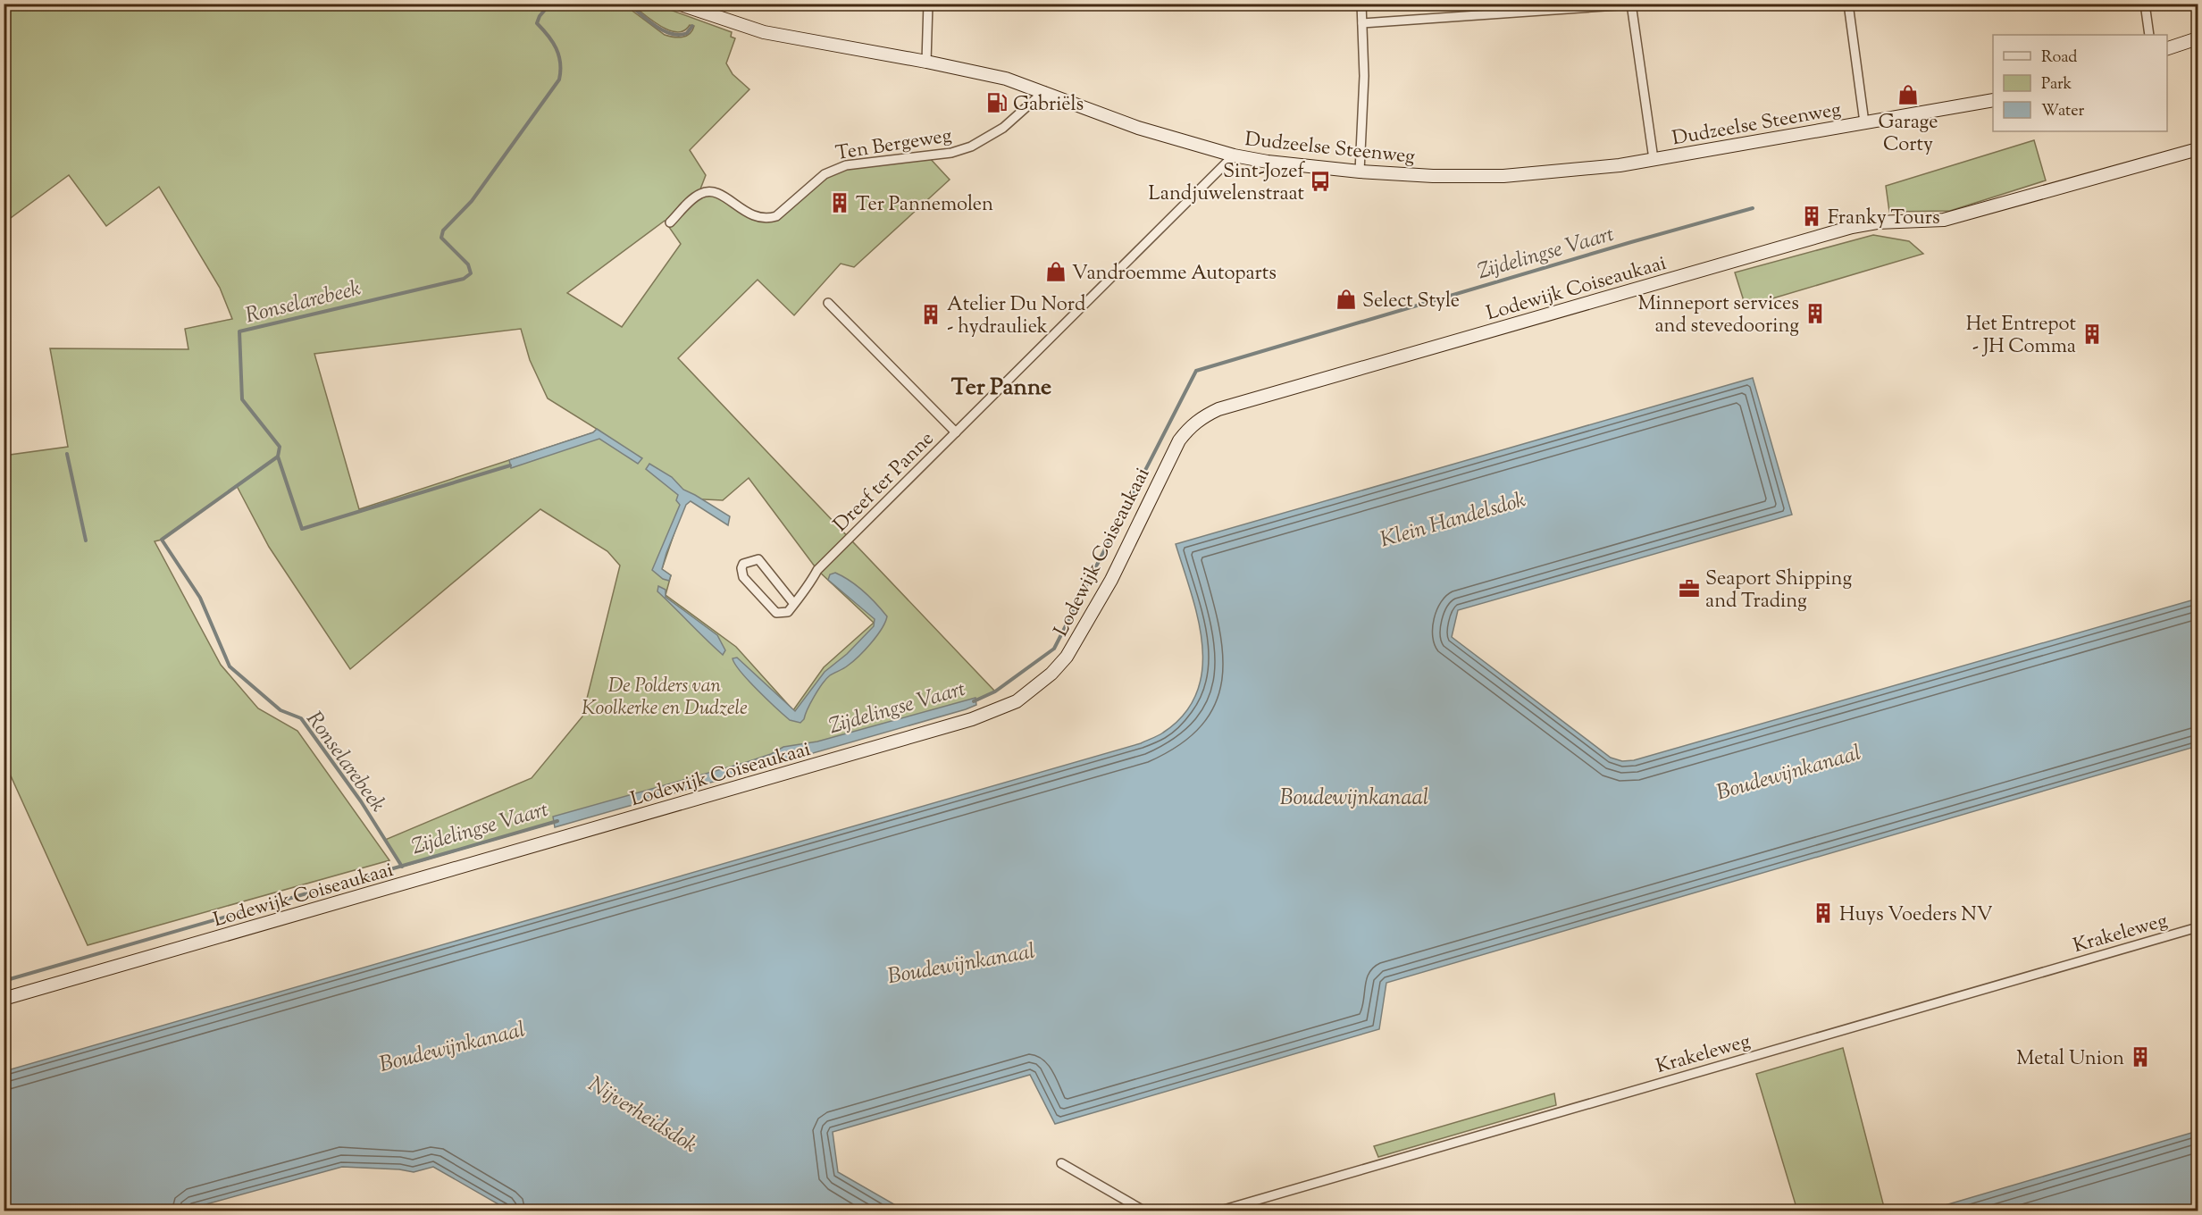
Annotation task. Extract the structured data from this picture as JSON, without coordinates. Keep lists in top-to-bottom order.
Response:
{
  "streets": {
    "street": [
      "Dudzeelse Steenweg",
      "Ten Bergeweg",
      "Lodewijk Coiseaukaai",
      "Dreef ter Panne",
      "Krakeleweg"
    ]
  },
  "crossings": [
    ["Dudzeelse Steenweg", "Ten Bergeweg"],
    ["Dudzeelse Steenweg", "Dreef ter Panne"]
  ],
  "districts": ["Ter Panne"],
  "water": [
    "Zijdelingse Vaart",
    "Ronselarebeek",
    "Klein Handelsdok",
    "Boudewijnkanaal",
    "Nijverheidsdok"
  ],
  "parks": ["De Polders van Koolkerke en Dudzele"],
  "places": {
    "shop": ["Garage Corty", "Vandroemme Autoparts", "Select Style"],
    "fuel station": ["Gabriëls"],
    "bus stop": ["Sint-Jozef Landjuwelenstraat"],
    "building": [
      "Ter Pannemolen",
      "Franky Tours",
      "Minneport services and stevedooring",
      "Atelier Du Nord - hydrauliek",
      "Het Entrepot - JH Comma",
      "Huys Voeders NV",
      "Metal Union"
    ],
    "office": ["Seaport Shipping and Trading"]
  },
  "legend": ["Road", "Park", "Water"]
}
